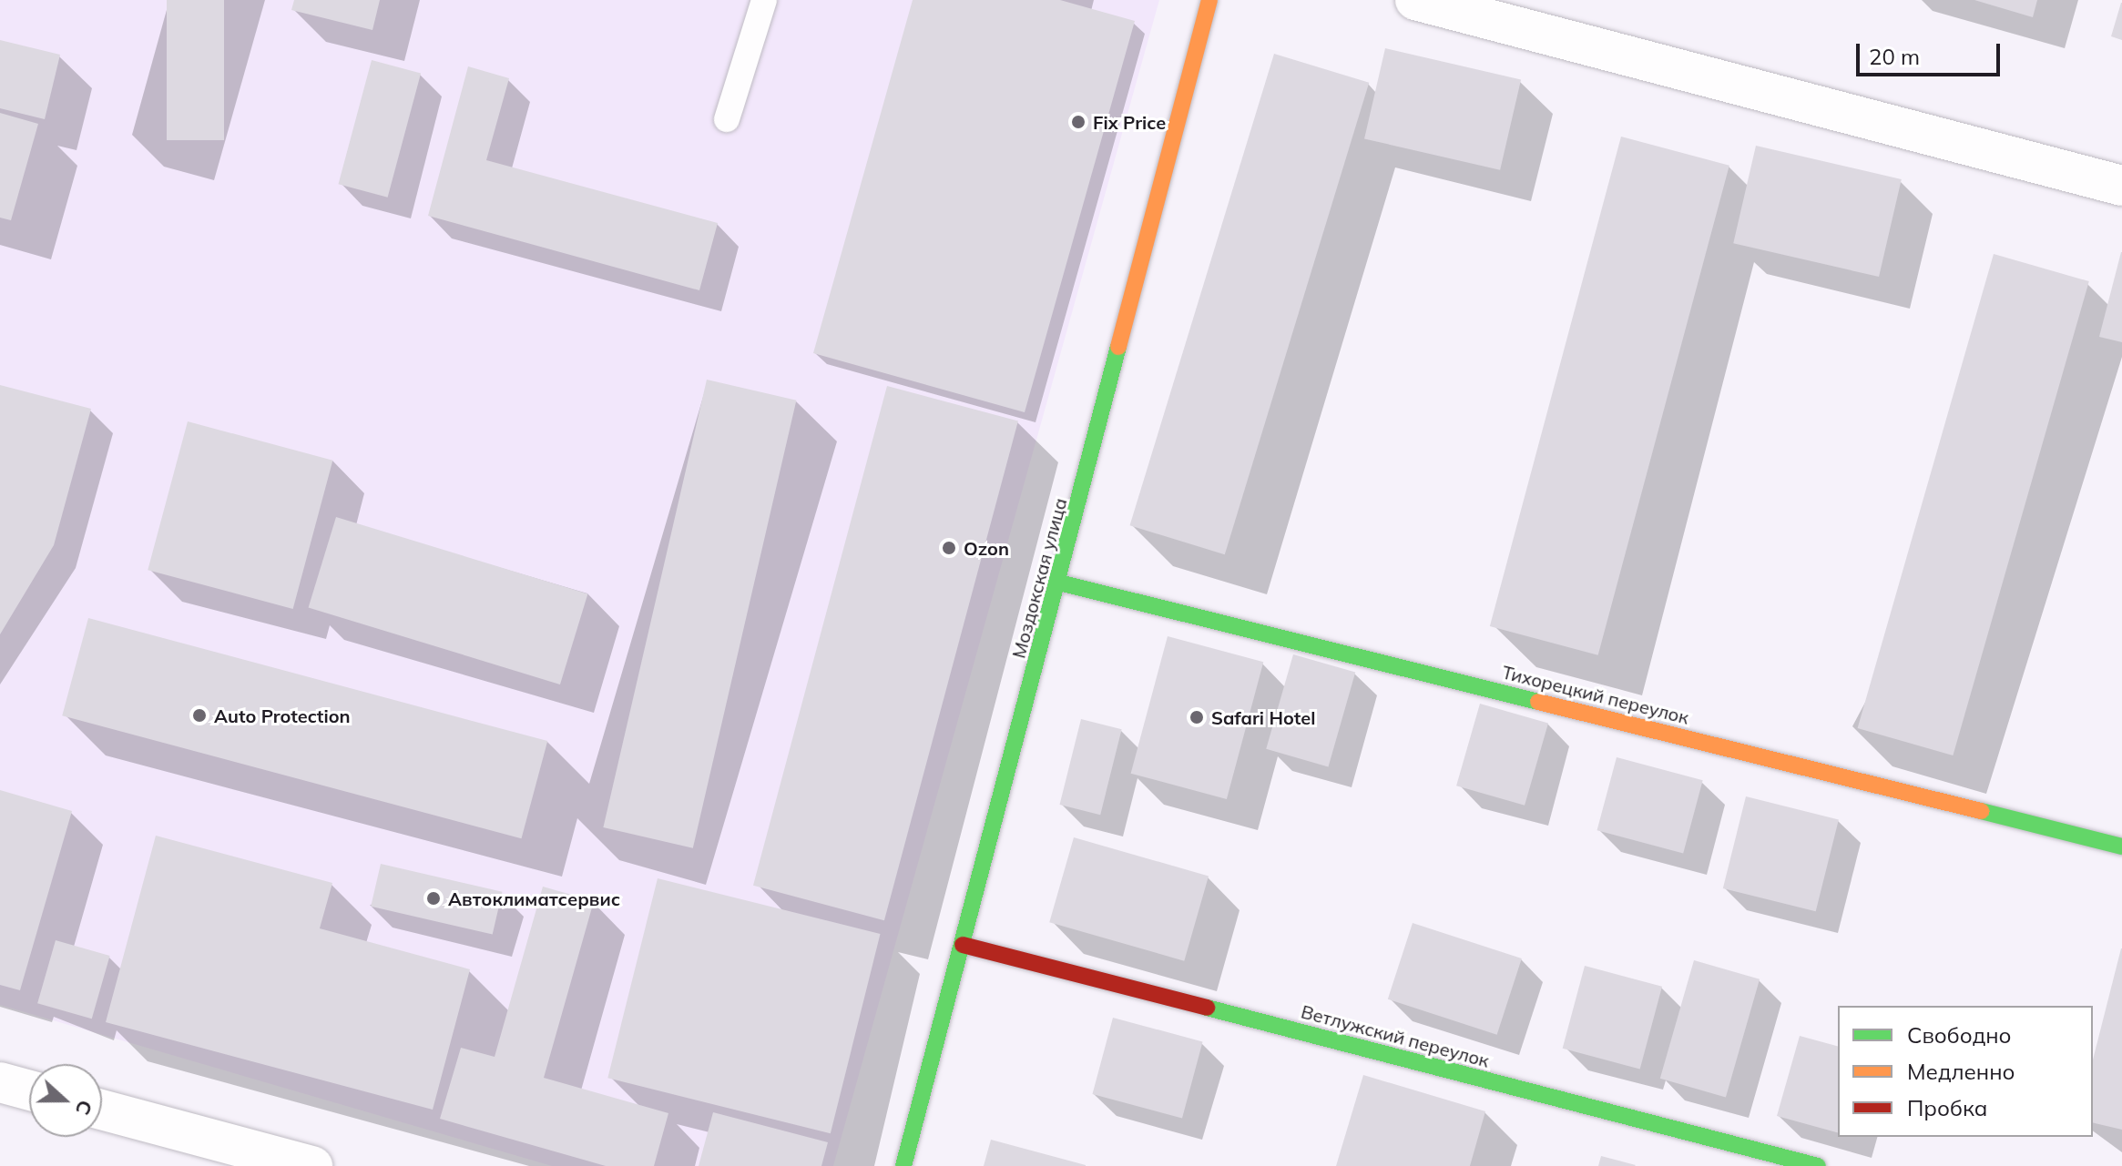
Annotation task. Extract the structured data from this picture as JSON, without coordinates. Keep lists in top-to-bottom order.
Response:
{
  "streets": {
    "street": ["Моздокская улица", "Тихорецкий переулок", "Ветлужский переулок"]
  },
  "crossings": [
    ["Моздокская улица", "Тихорецкий переулок"],
    ["Моздокская улица", "Ветлужский переулок"]
  ],
  "places": [
    "Fix Price",
    "Ozon",
    "Auto Protection",
    "Safari Hotel",
    "Автоклиматсервис"
  ],
  "legend": ["Свободно", "Медленно", "Пробка"],
  "scale_bar": "20 m",
  "north": "right"
}
